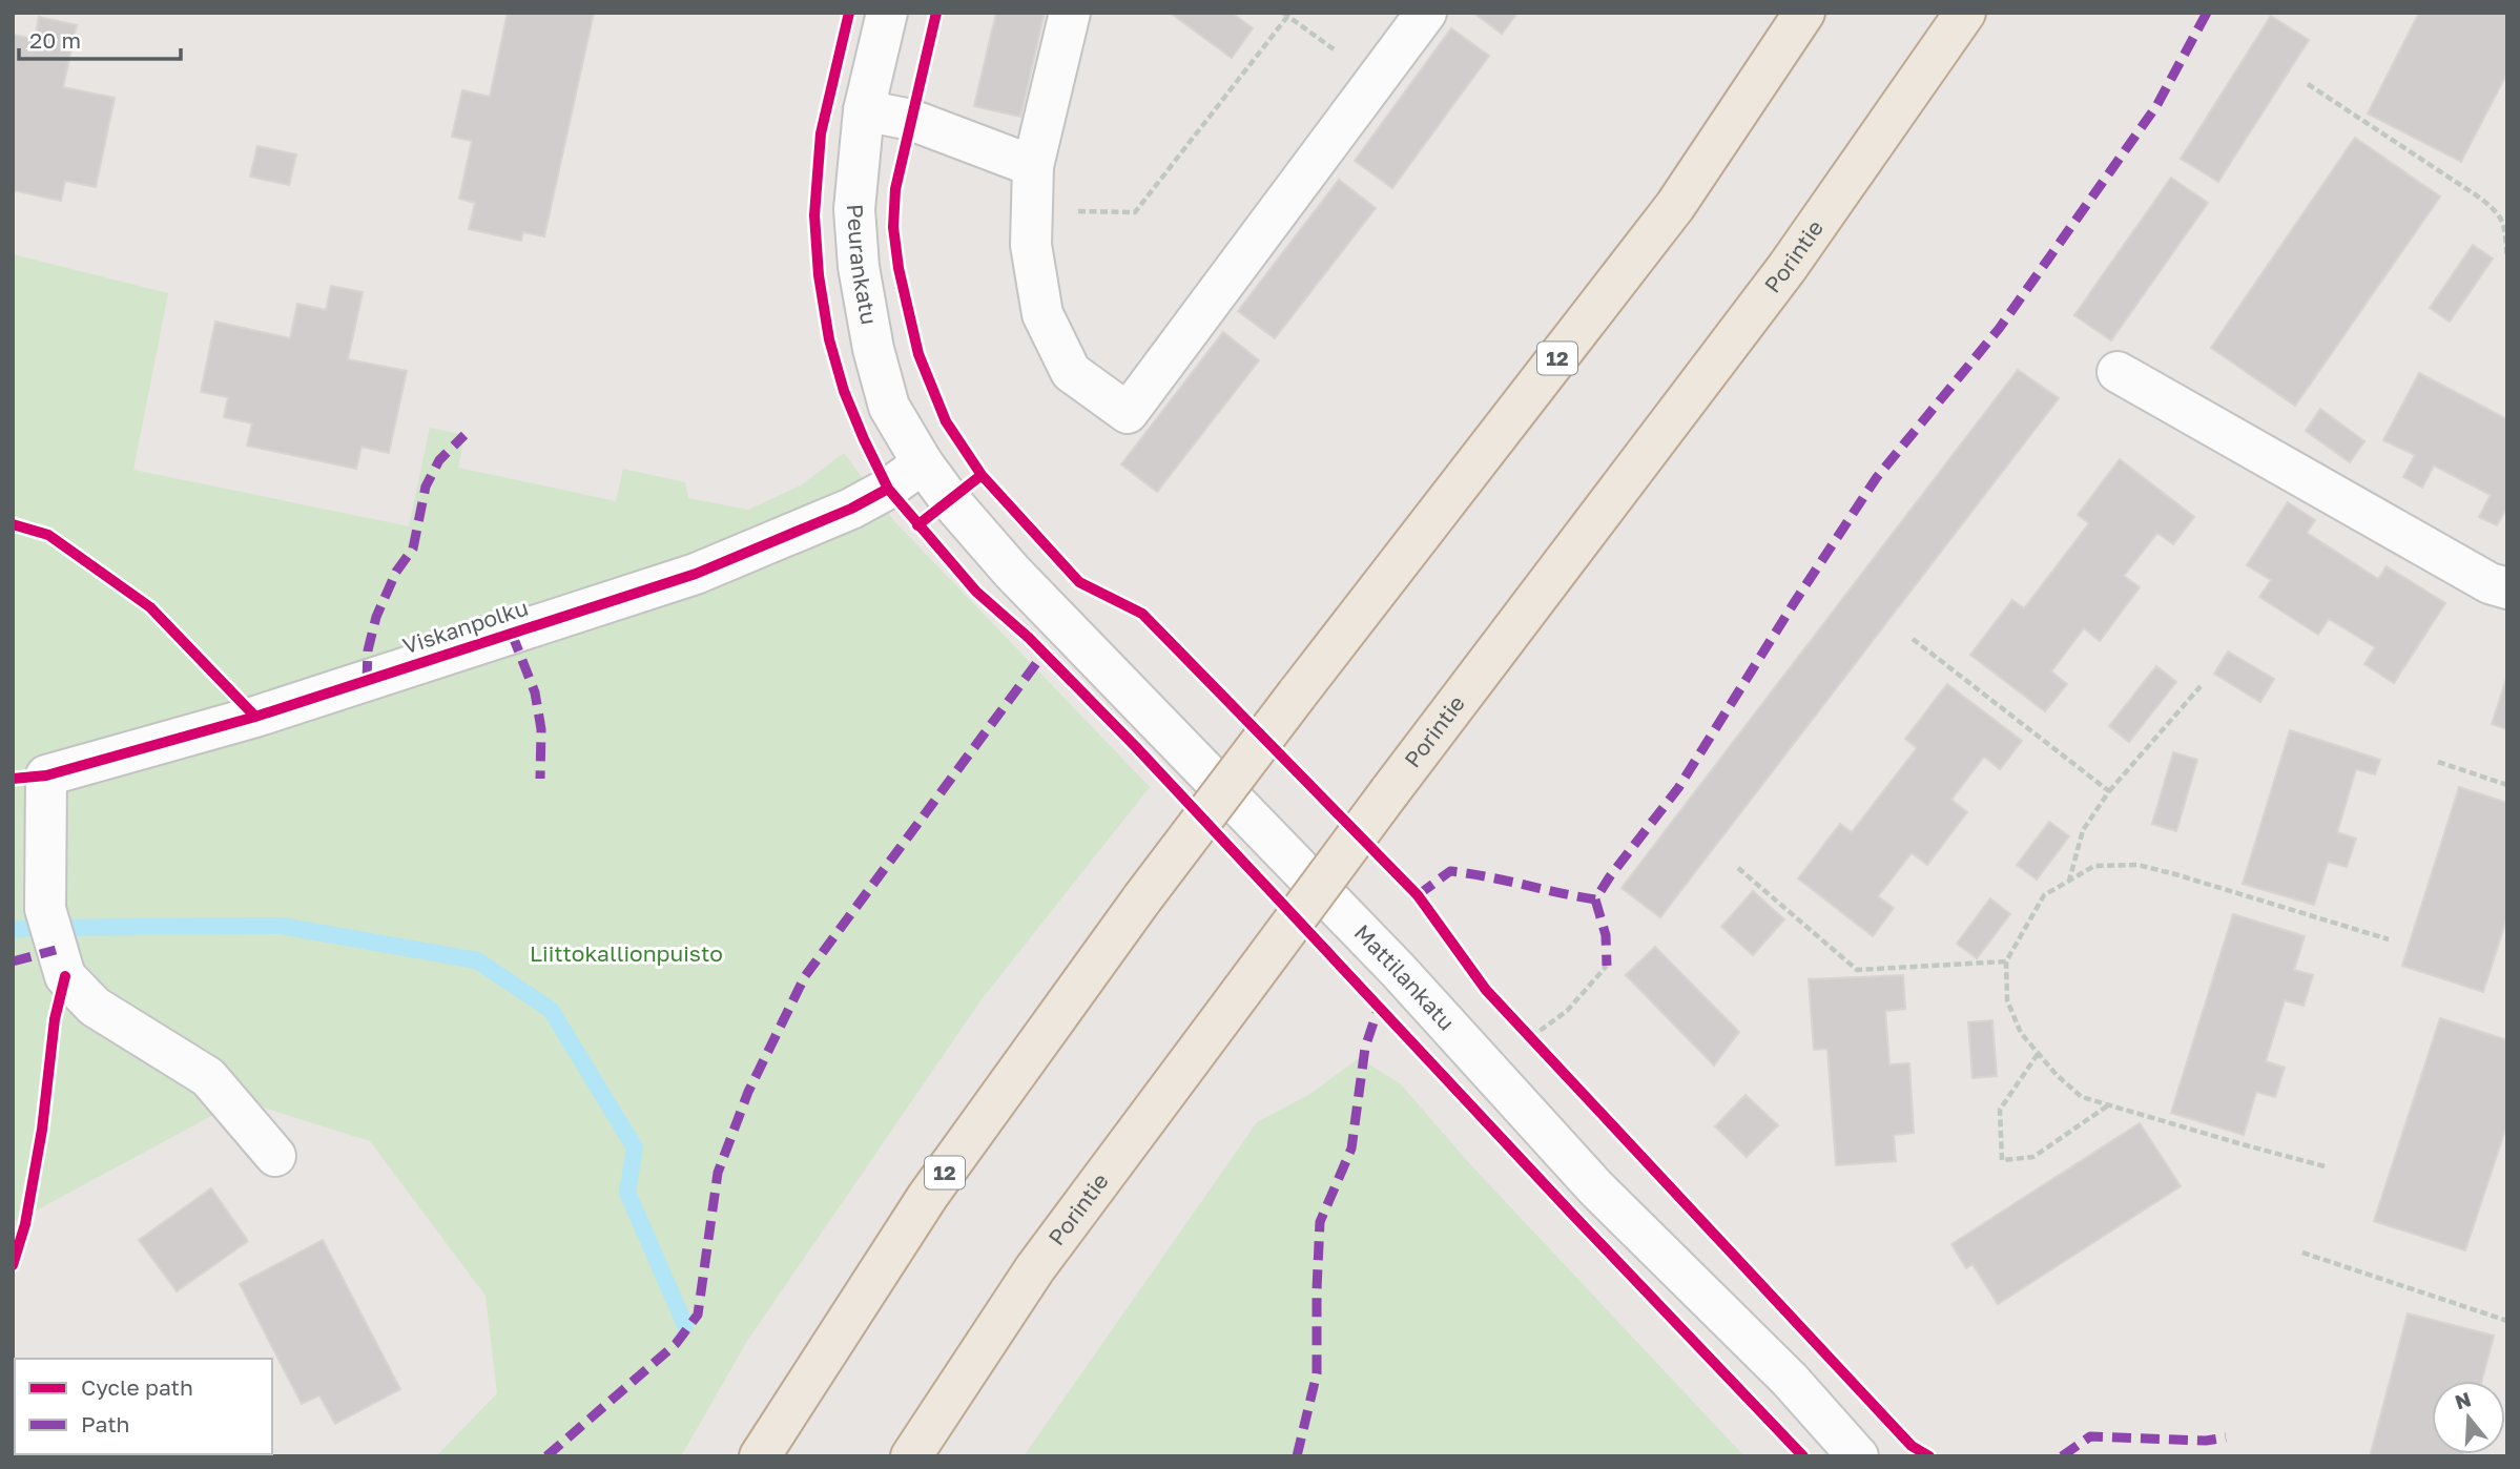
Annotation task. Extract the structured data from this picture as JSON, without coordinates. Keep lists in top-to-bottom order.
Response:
{
  "streets": {
    "highway": ["Porintie", "12"],
    "street": ["Peurankatu", "Viskanpolku", "Mattilankatu"]
  },
  "crossings": [
    ["Peurankatu", "Viskanpolku"],
    ["Peurankatu", "Mattilankatu"]
  ],
  "parks": ["Liittokallionpuisto"],
  "legend": ["Cycle path", "Path"],
  "scale_bar": "20 m",
  "north": "top"
}
